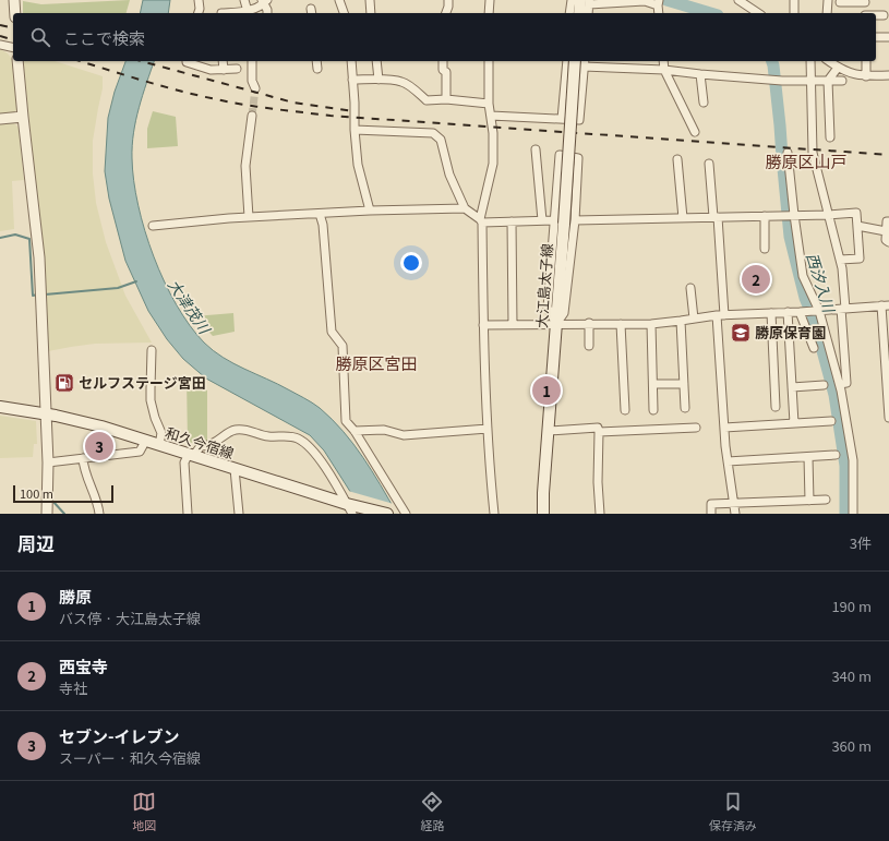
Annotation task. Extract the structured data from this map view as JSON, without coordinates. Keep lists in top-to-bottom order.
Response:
{
  "streets": {
    "main road": ["大江島太子線", "和久今宿線"]
  },
  "districts": ["勝原区山戸", "勝原区宮田"],
  "water": ["西汐入川", "大津茂川"],
  "places": {
    "school or university": ["勝原保育園"],
    "fuel station": ["セルフステージ宮田"]
  },
  "scale_bar": "100 m",
  "page": {
    "search": "ここで検索",
    "pins": ["2", "1", "3"],
    "scale": "100 m",
    "heading": ["周辺", "3件"],
    "list": [
      {
        "mark": "1",
        "name": "勝原",
        "note": "バス停 · 大江島太子線",
        "value": "190 m"
      },
      {
        "mark": "2",
        "name": "西宝寺",
        "note": "寺社",
        "value": "340 m"
      },
      {
        "mark": "3",
        "name": "セブン-イレブン",
        "note": "スーパー · 和久今宿線",
        "value": "360 m"
      }
    ],
    "nav": ["地図", "経路", "保存済み"]
  }
}
